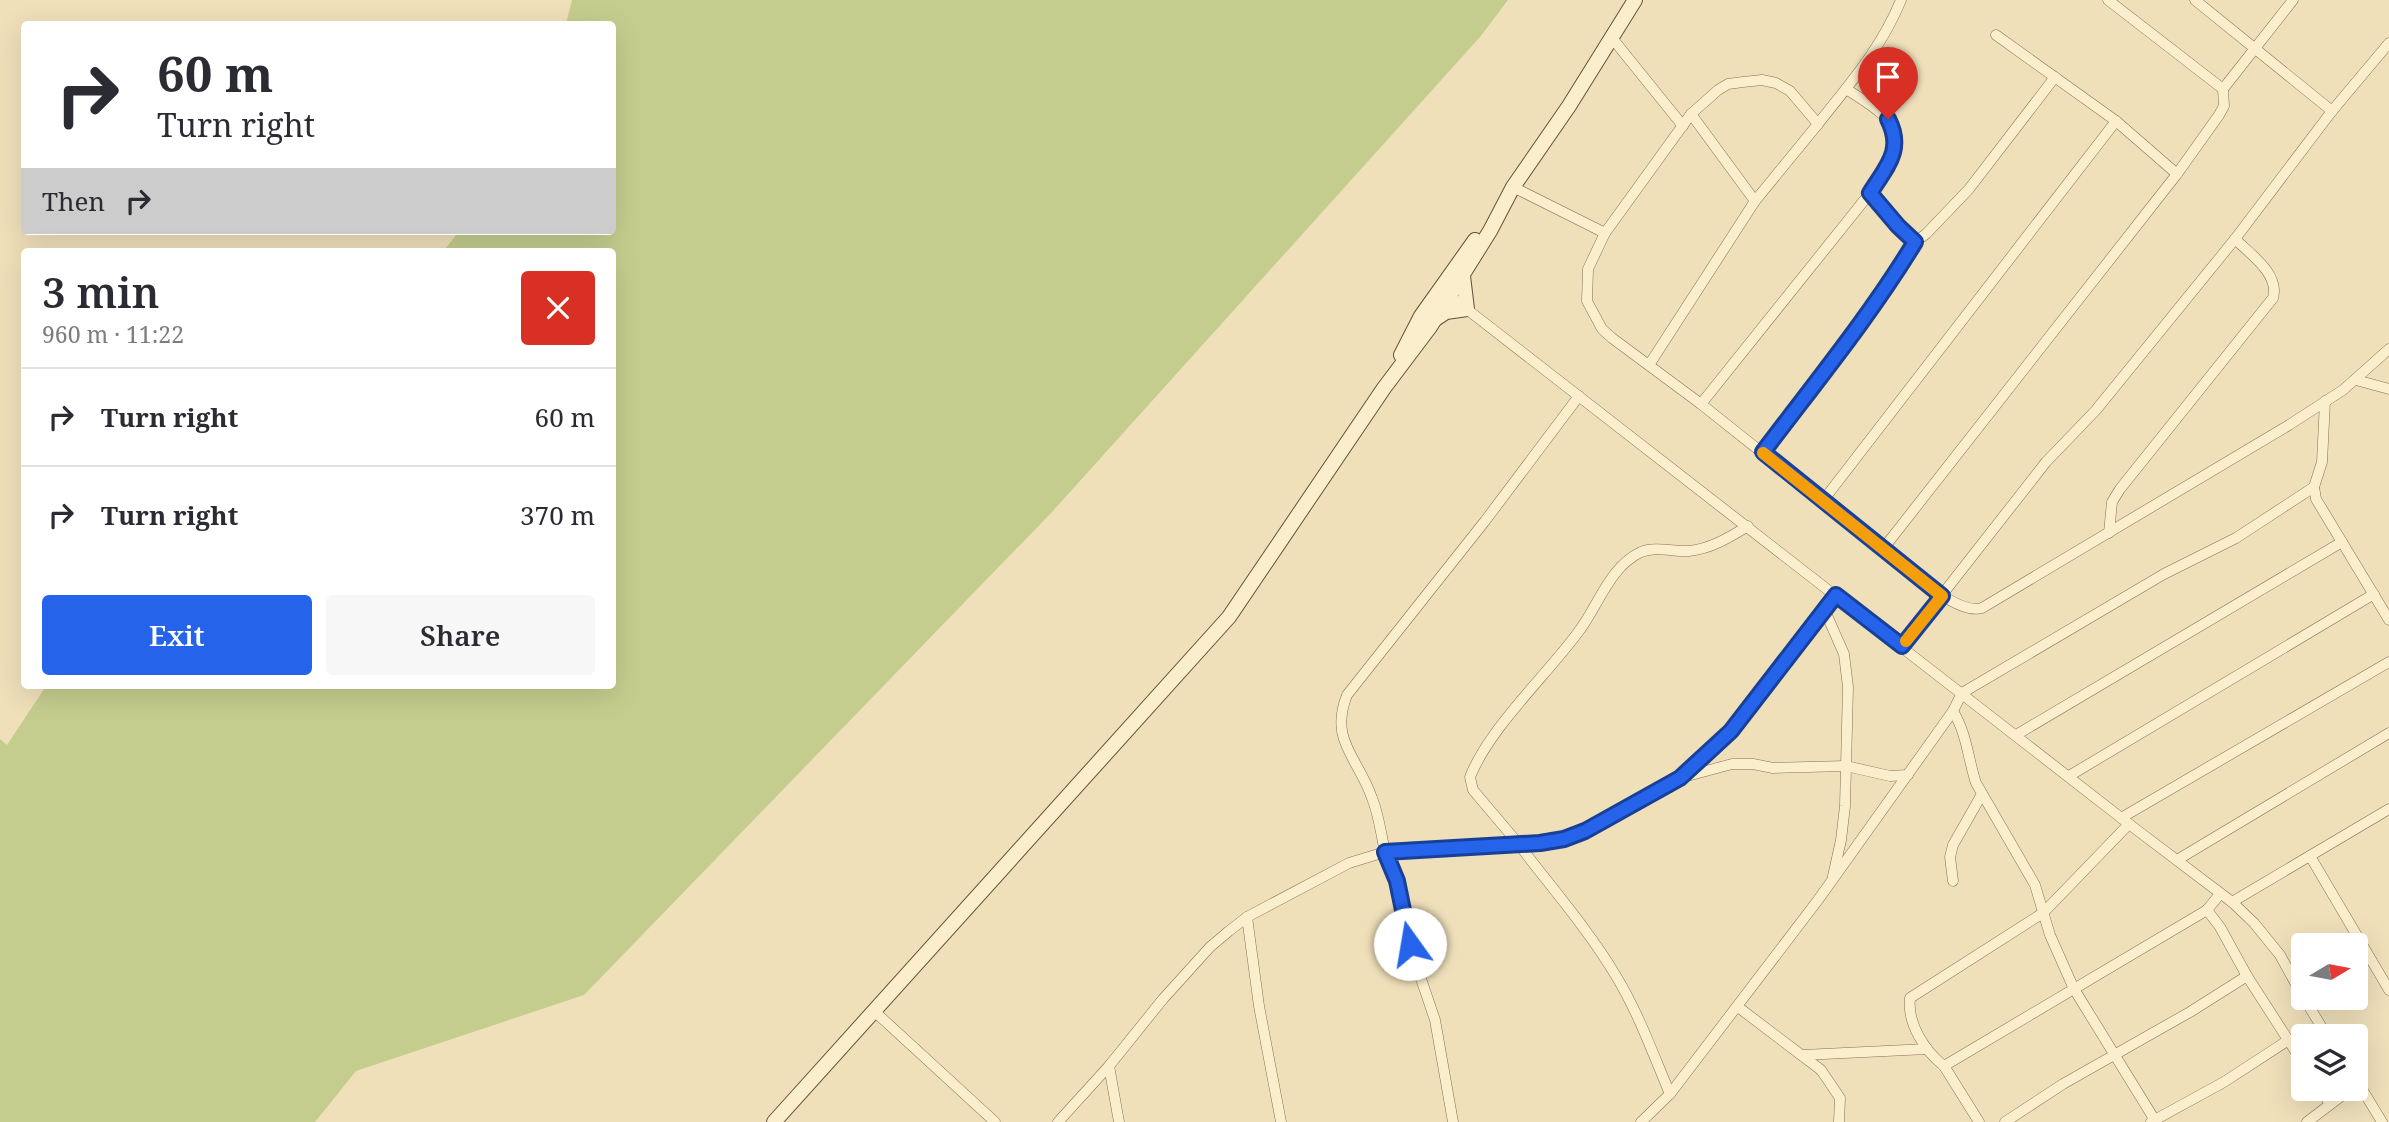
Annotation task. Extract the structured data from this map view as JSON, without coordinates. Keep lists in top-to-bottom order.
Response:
{
  "north": "right",
  "page": {
    "turn": ["60 m", "Turn right"],
    "then": "Then",
    "heading": ["3 min", "960 m · 11:22"],
    "list": [
      {
        "name": "Turn right",
        "value": "60 m"
      },
      {
        "name": "Turn right",
        "value": "370 m"
      }
    ],
    "buttons": ["Exit", "Share"]
  }
}
